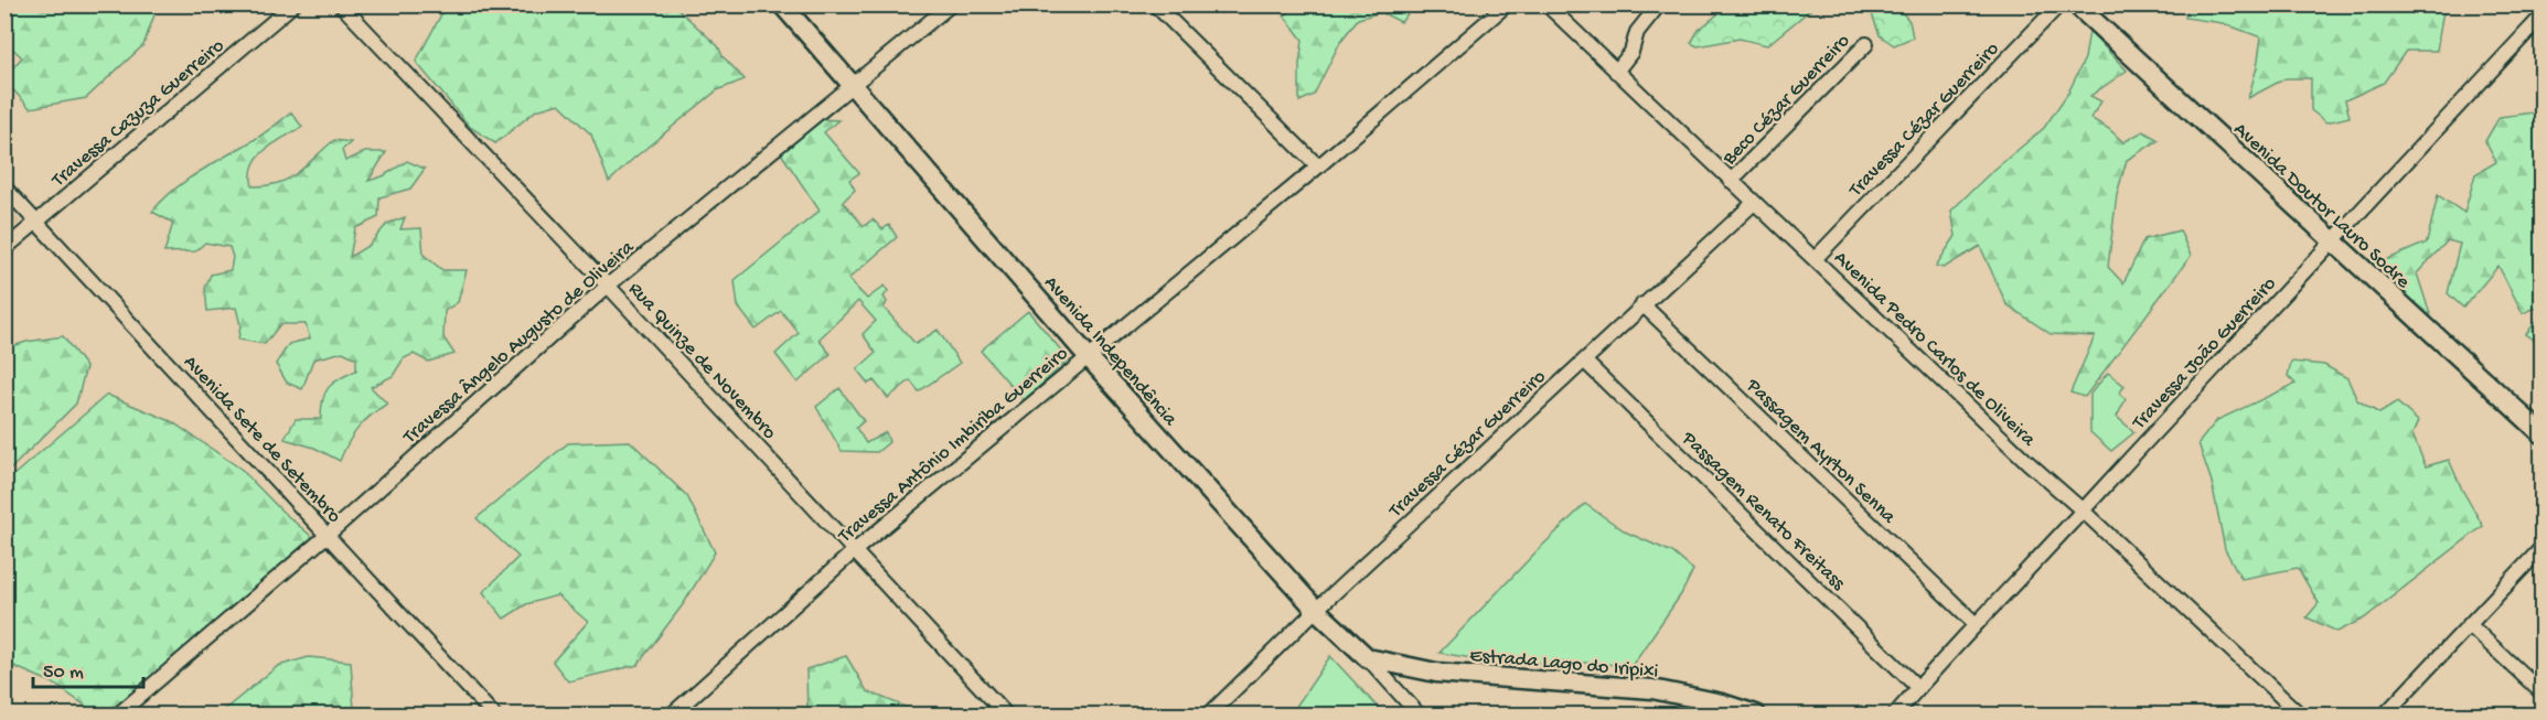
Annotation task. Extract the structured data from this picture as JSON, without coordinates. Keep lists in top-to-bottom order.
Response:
{
  "streets": {
    "street": [
      "Beco Cézar Guerreiro",
      "Travessa Cazuza Guerreiro",
      "Travessa Cézar Guerreiro",
      "Avenida Doutor Lauro Sodre",
      "Travessa Ângelo Augusto de Oliveira",
      "Avenida Pedro Carlos de Oliveira",
      "Avenida Independência",
      "Travessa João Guerreiro",
      "Rua Quinze de Novembro",
      "Avenida Sete de Setembro",
      "Travessa Antônio Imbiriba Guerreiro",
      "Passagem Ayrton Senna",
      "Passagem Renato Freitass",
      "Estrada Lago do Iripixi"
    ]
  },
  "crossings": [
    ["Beco Cézar Guerreiro", "Avenida Pedro Carlos de Oliveira"],
    ["Travessa Cazuza Guerreiro", "Avenida Sete de Setembro"],
    ["Travessa Cézar Guerreiro", "Avenida Pedro Carlos de Oliveira"],
    ["Travessa Cézar Guerreiro", "Avenida Independência"],
    ["Travessa Cézar Guerreiro", "Passagem Ayrton Senna"],
    ["Travessa Cézar Guerreiro", "Passagem Renato Freitass"],
    ["Avenida Doutor Lauro Sodre", "Travessa João Guerreiro"],
    ["Travessa Ângelo Augusto de Oliveira", "Avenida Independência"],
    ["Travessa Ângelo Augusto de Oliveira", "Rua Quinze de Novembro"],
    ["Travessa Ângelo Augusto de Oliveira", "Avenida Sete de Setembro"],
    ["Avenida Pedro Carlos de Oliveira", "Travessa João Guerreiro"],
    ["Avenida Independência", "Travessa Antônio Imbiriba Guerreiro"],
    ["Avenida Independência", "Estrada Lago do Iripixi"],
    ["Travessa João Guerreiro", "Passagem Ayrton Senna"],
    ["Travessa João Guerreiro", "Passagem Renato Freitass"],
    ["Rua Quinze de Novembro", "Travessa Antônio Imbiriba Guerreiro"]
  ],
  "scale_bar": "50 m"
}
